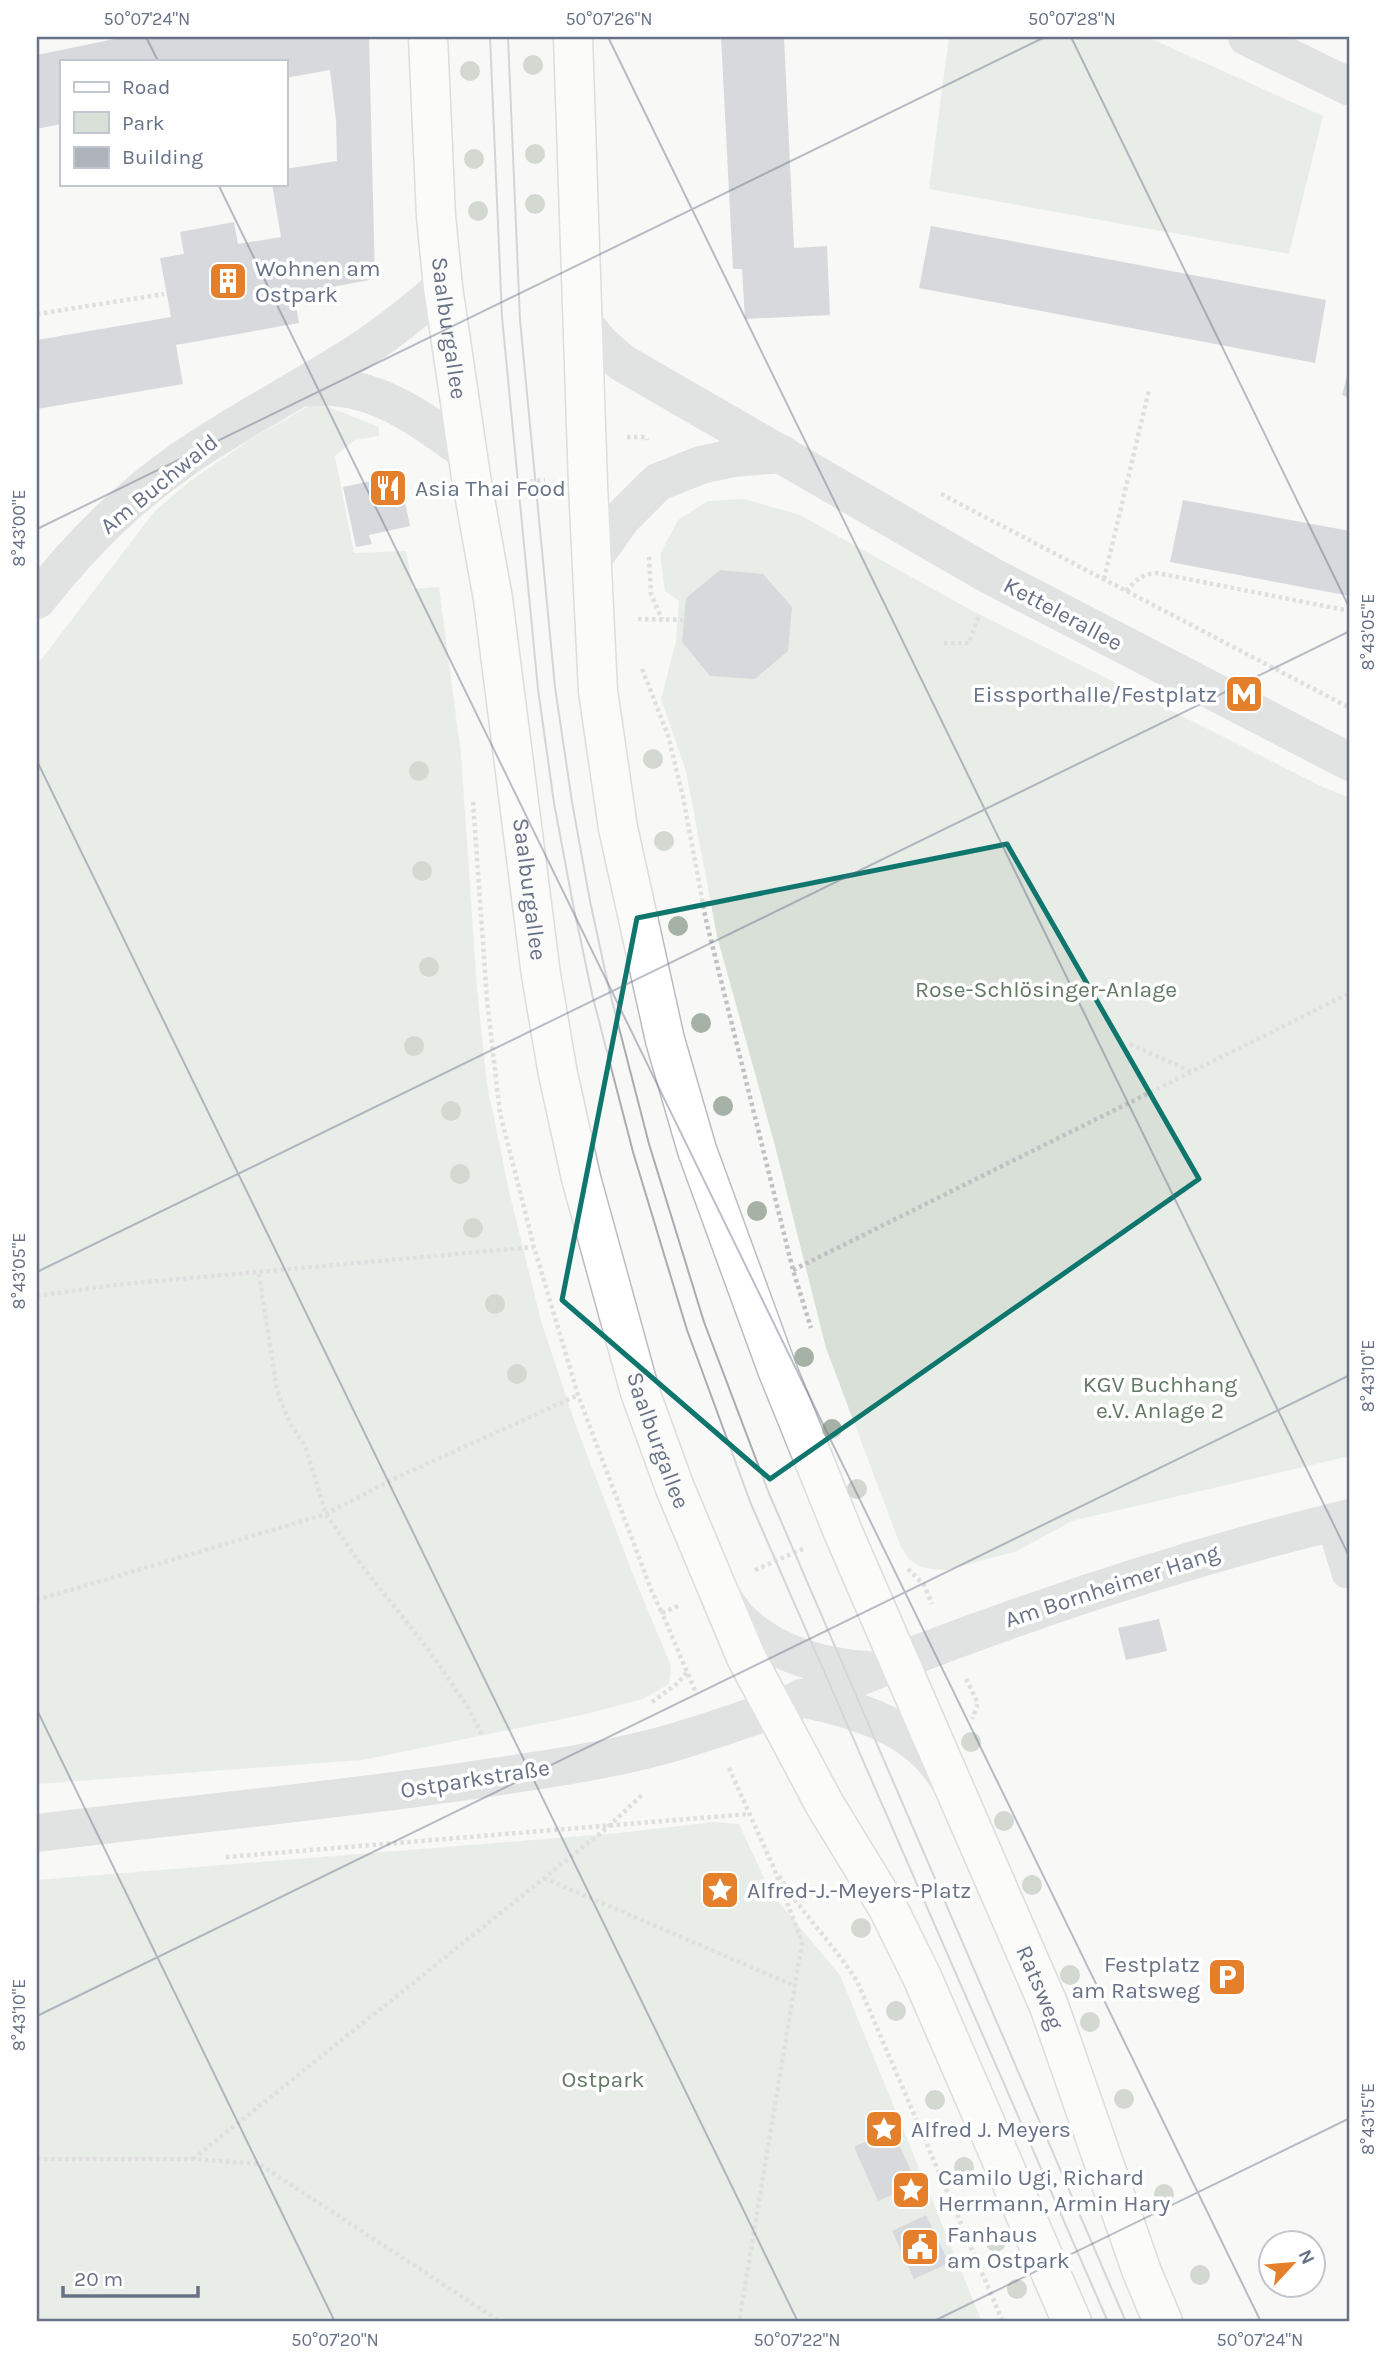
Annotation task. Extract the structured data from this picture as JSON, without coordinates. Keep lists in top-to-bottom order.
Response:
{
  "streets": {
    "main road": ["Saalburgallee", "Ratsweg"],
    "street": [
      "Am Buchwald",
      "Kettelerallee",
      "Am Bornheimer Hang",
      "Ostparkstraße"
    ]
  },
  "crossings": [
    ["Saalburgallee", "Am Buchwald"],
    ["Saalburgallee", "Ostparkstraße"],
    ["Am Bornheimer Hang", "Ostparkstraße"],
    ["Am Bornheimer Hang", "Ratsweg"],
    ["Ostparkstraße", "Ratsweg"]
  ],
  "parks": ["Rose-Schlösinger-Anlage", "KGV Buchhang e.V. Anlage 2", "Ostpark"],
  "places": {
    "building": ["Wohnen am Ostpark"],
    "restaurant": ["Asia Thai Food"],
    "metro station": ["Eissporthalle/Festplatz"],
    "place": ["Alfred-J.-Meyers-Platz", "Alfred J. Meyers", "Camilo Ugi, Richard Herrmann, Armin Hary"],
    "parking": ["Festplatz am Ratsweg"],
    "public building": ["Fanhaus am Ostpark"]
  },
  "legend": ["Road", "Park", "Building"],
  "scale_bar": "20 m",
  "north": "top right",
  "coordinates": [
    "50°07'24\"N",
    "50°07'26\"N",
    "50°07'28\"N",
    "8°43'00\"E",
    "8°43'05\"E",
    "8°43'10\"E",
    "8°43'15\"E",
    "50°07'20\"N",
    "50°07'22\"N"
  ]
}
